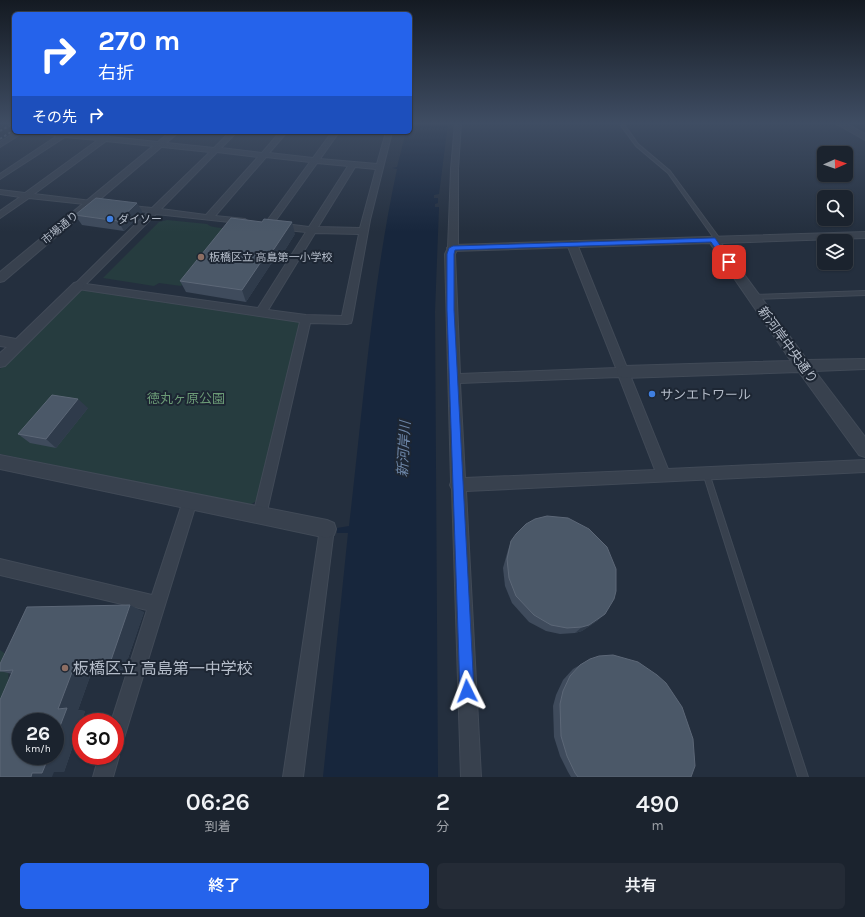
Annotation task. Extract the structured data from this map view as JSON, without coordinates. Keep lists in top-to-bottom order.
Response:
{
  "streets": {
    "street": ["市場通り", "新河岸中央通り"]
  },
  "water": ["新河岸川"],
  "parks": ["徳丸ヶ原公園"],
  "places": [
    "ダイソー",
    "板橋区立 高島第一小学校",
    "サンエトワール",
    "板橋区立 高島第一中学校"
  ],
  "north": "right",
  "page": {
    "turn": ["270 m", "右折"],
    "then": "その先",
    "speed": "26 km/h",
    "limit": "30",
    "eta": [
      "06:26",
      "到着",
      "2",
      "分",
      "490",
      "m"
    ],
    "buttons": ["終了", "共有"]
  }
}
